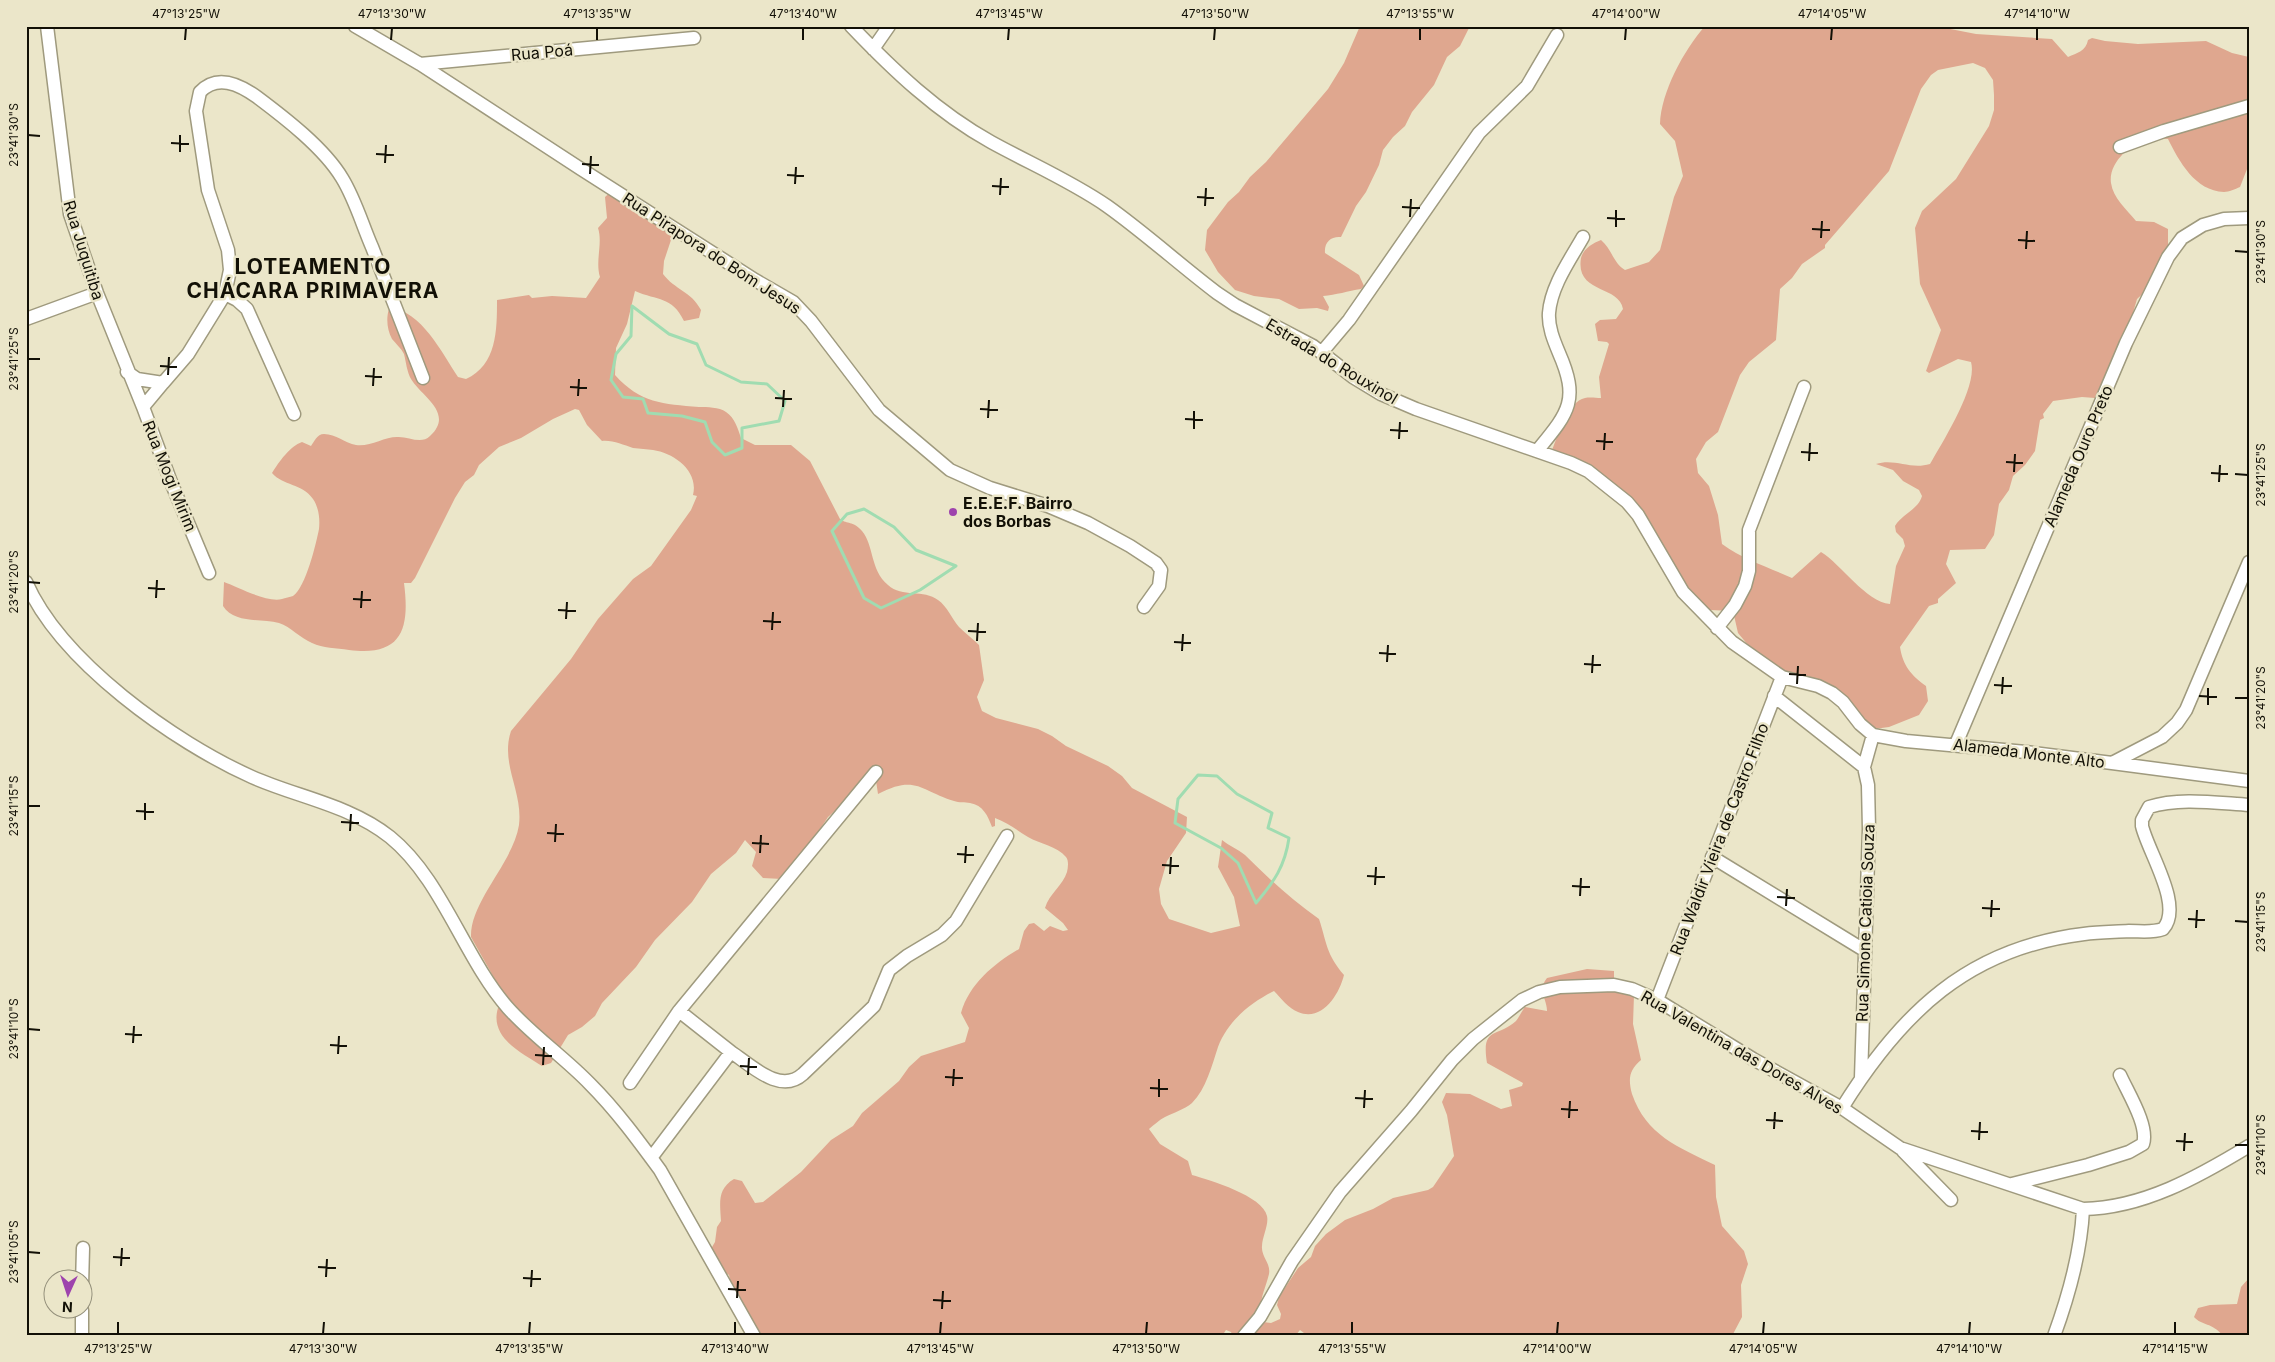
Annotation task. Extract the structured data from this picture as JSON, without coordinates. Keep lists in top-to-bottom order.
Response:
{
  "streets": {
    "street": [
      "Rua Poá",
      "Rua Juquitiba",
      "Rua Pirapora do Bom Jesus",
      "Estrada do Rouxinol",
      "Alameda Ouro Preto",
      "Rua Mogi Mirim",
      "Alameda Monte Alto",
      "Rua Waldir Vieira de Castro Filho",
      "Rua Simone Catioia Souza",
      "Rua Valentina das Dores Alves"
    ]
  },
  "crossings": [
    ["Rua Poá", "Rua Pirapora do Bom Jesus"],
    ["Rua Juquitiba", "Rua Mogi Mirim"],
    ["Estrada do Rouxinol", "Alameda Monte Alto"],
    ["Estrada do Rouxinol", "Rua Waldir Vieira de Castro Filho"],
    ["Estrada do Rouxinol", "Rua Simone Catioia Souza"],
    ["Alameda Ouro Preto", "Alameda Monte Alto"],
    ["Alameda Monte Alto", "Rua Simone Catioia Souza"],
    ["Rua Waldir Vieira de Castro Filho", "Rua Valentina das Dores Alves"]
  ],
  "districts": ["LOTEAMENTO CHÁCARA PRIMAVERA"],
  "places": ["E.E.E.F. Bairro dos Borbas"],
  "north": "bottom",
  "coordinates": [
    "47°13'25\"W",
    "47°13'30\"W",
    "47°13'35\"W",
    "47°13'40\"W",
    "47°13'45\"W",
    "47°13'50\"W",
    "47°13'55\"W",
    "47°14'00\"W",
    "47°14'05\"W",
    "47°14'10\"W",
    "23°41'30\"S",
    "23°41'25\"S",
    "23°41'20\"S",
    "23°41'15\"S",
    "23°41'10\"S",
    "23°41'05\"S",
    "47°14'15\"W"
  ]
}
